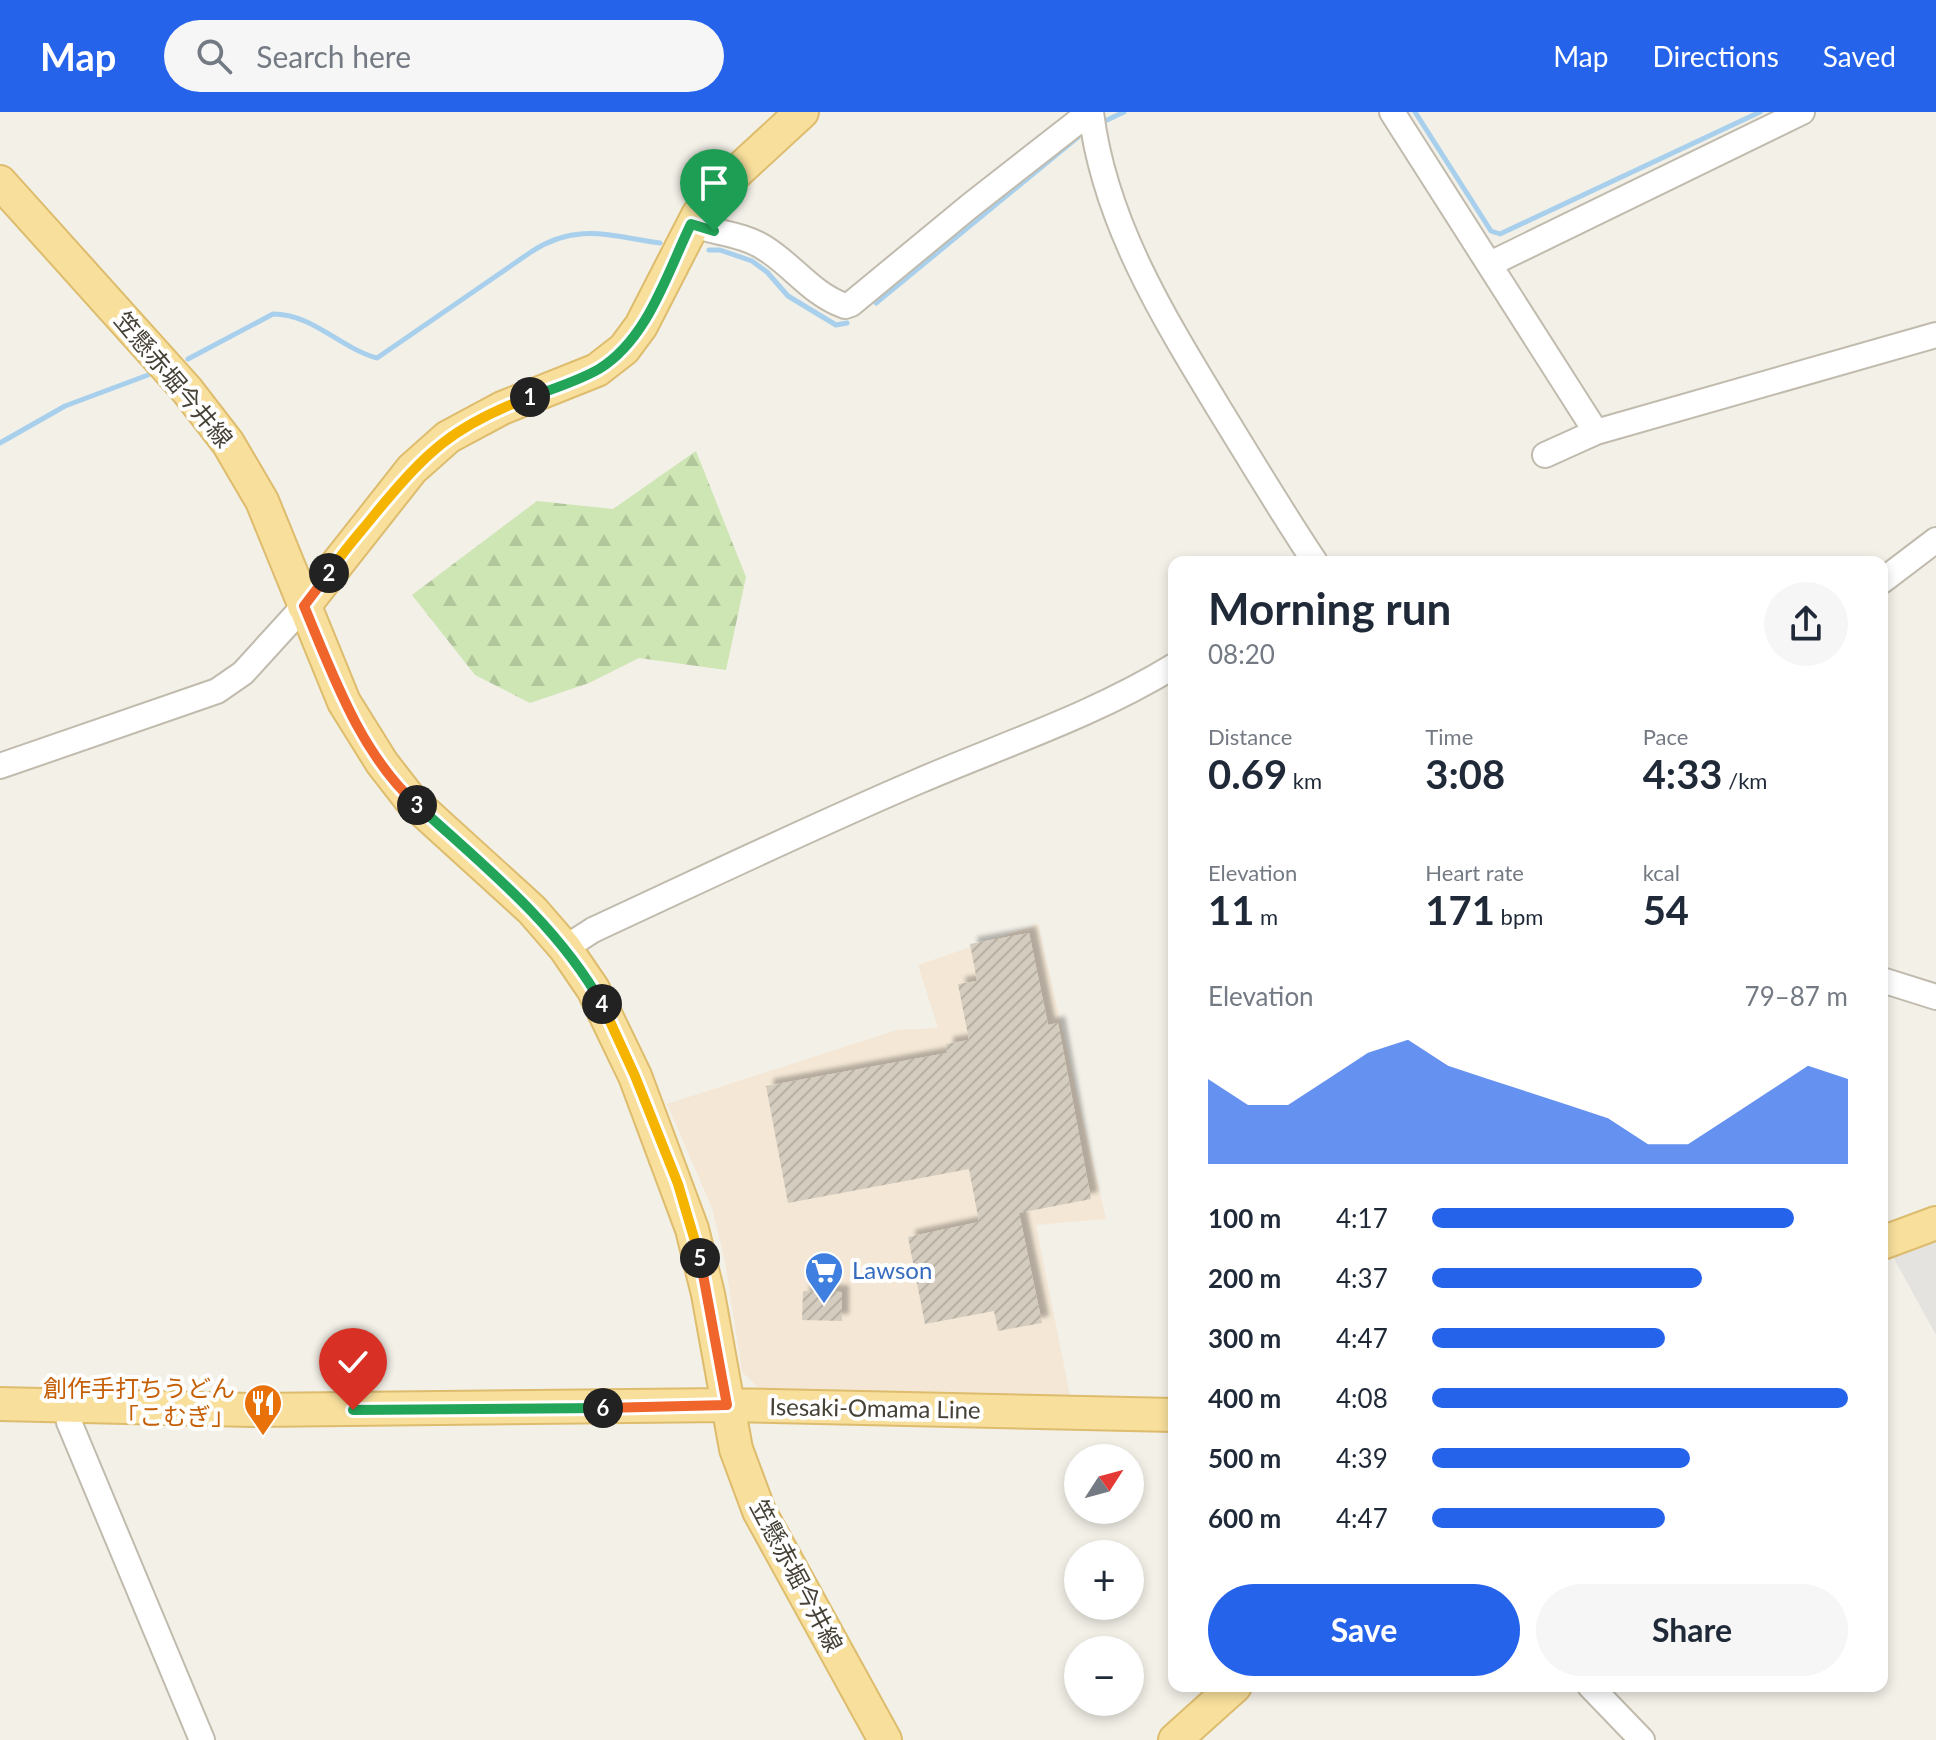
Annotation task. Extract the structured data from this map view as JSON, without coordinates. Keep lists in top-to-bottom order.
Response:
{
  "streets": {
    "main road": ["笠懸赤堀今井線", "Isesaki-Omama Line"]
  },
  "crossings": [
    ["笠懸赤堀今井線", "Isesaki-Omama Line"]
  ],
  "places": {
    "supermarket": ["Lawson"],
    "restaurant": ["創作手打ちうどん 「こむぎ」"]
  },
  "north": "top right",
  "page": {
    "header": "Map",
    "search": "Search here",
    "nav": ["Map", "Directions", "Saved"],
    "pins": [
      "1",
      "2",
      "3",
      "4",
      "5",
      "6"
    ],
    "heading": ["Morning run", "08:20"],
    "stats": [
      ["Distance", "0.69 km"],
      ["Time", "3:08"],
      ["Pace", "4:33 /km"],
      ["Elevation", "11 m"],
      ["Heart rate", "171 bpm"],
      ["kcal", "54"]
    ],
    "chart": ["Elevation", "79–87 m"],
    "list": [
      {
        "name": "100 m",
        "note": "4:17"
      },
      {
        "name": "200 m",
        "note": "4:37"
      },
      {
        "name": "300 m",
        "note": "4:47"
      },
      {
        "name": "400 m",
        "note": "4:08"
      },
      {
        "name": "500 m",
        "note": "4:39"
      },
      {
        "name": "600 m",
        "note": "4:47"
      }
    ],
    "map_buttons": ["+", "−"],
    "buttons": ["Save", "Share"]
  }
}
